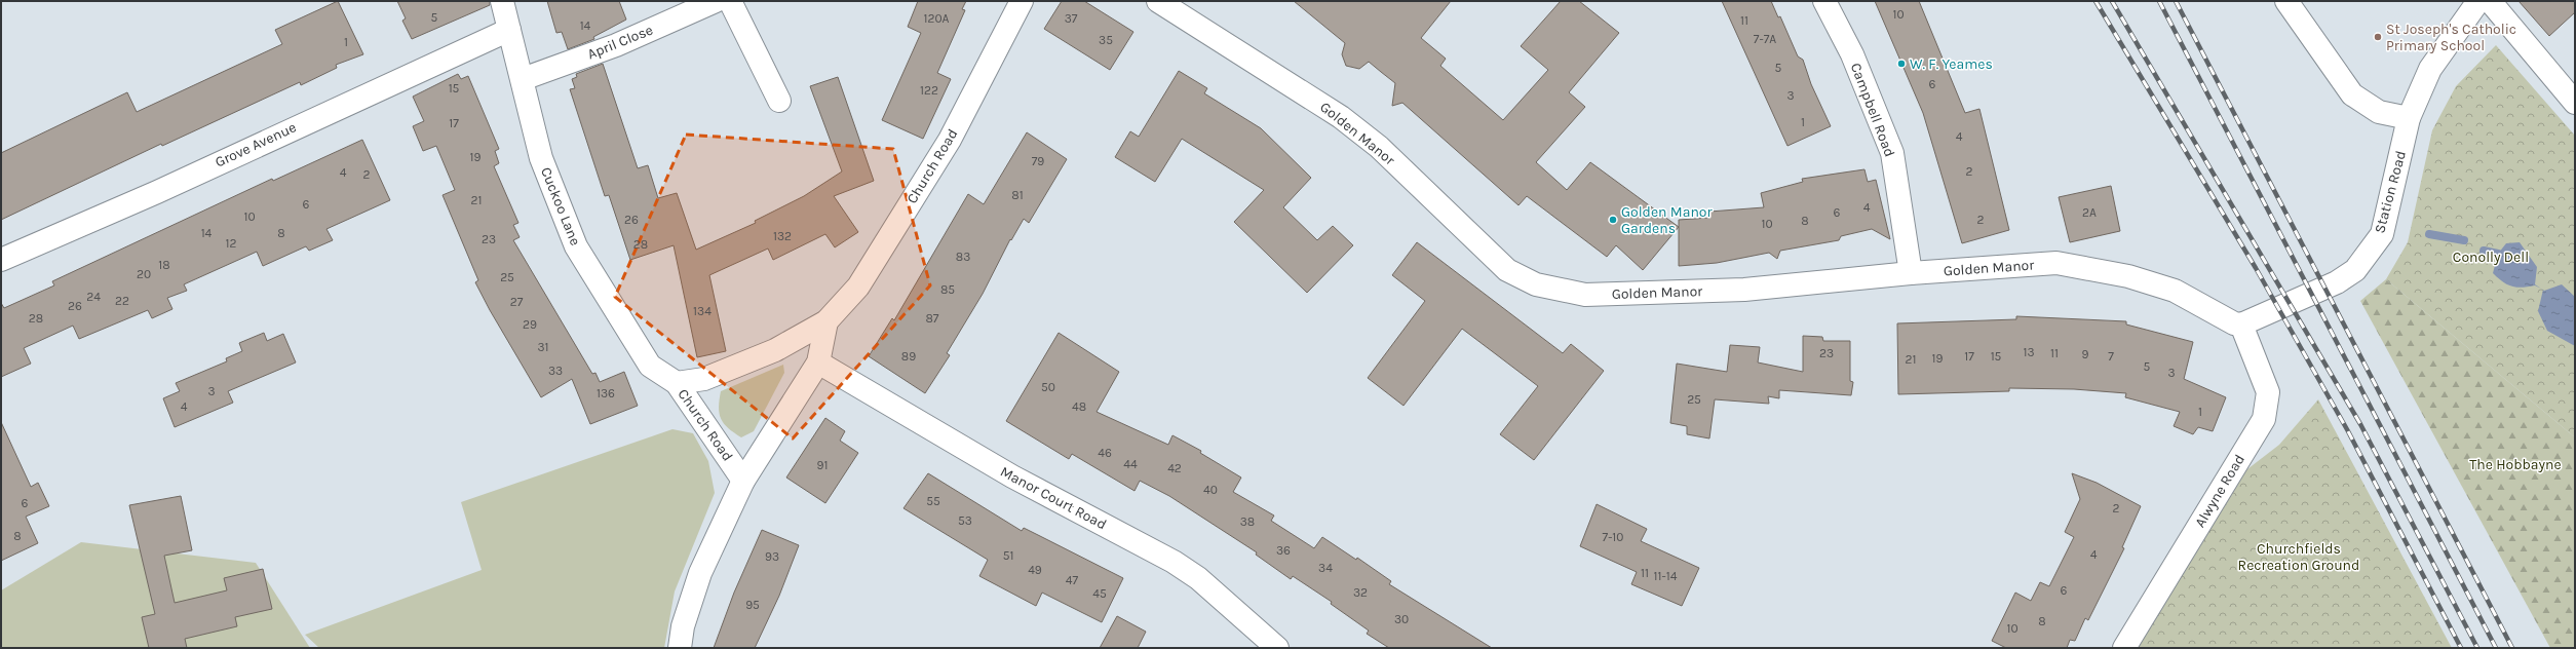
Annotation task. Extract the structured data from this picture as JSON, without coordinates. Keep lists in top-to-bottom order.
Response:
{
  "streets": {
    "street": [
      "April Close",
      "Campbell Road",
      "Golden Manor",
      "Grove Avenue",
      "Church Road",
      "Station Road",
      "Cuckoo Lane",
      "Alwyne Road",
      "Manor Court Road"
    ]
  },
  "crossings": [
    ["April Close", "Cuckoo Lane"],
    ["Campbell Road", "Golden Manor"],
    ["Golden Manor", "Station Road"],
    ["Golden Manor", "Alwyne Road"],
    ["Grove Avenue", "Cuckoo Lane"],
    ["Church Road", "Cuckoo Lane"],
    ["Church Road", "Manor Court Road"],
    ["Station Road", "Alwyne Road"]
  ],
  "parks": ["Conolly Dell", "The Hobbayne", "Churchfields Recreation Ground"],
  "places": ["St Joseph's Catholic Primary School", "W. F. Yeames", "Golden Manor Gardens"],
  "house_numbers": [
    "10",
    "5",
    "120A",
    "37",
    "11",
    "14",
    "7-7A",
    "35",
    "1",
    "5",
    "6",
    "15",
    "122",
    "3",
    "1",
    "17",
    "4",
    "19",
    "79",
    "2",
    "4",
    "2",
    "81",
    "21",
    "6",
    "4",
    "6",
    "2A",
    "10",
    "26",
    "2",
    "8",
    "10",
    "14",
    "8",
    "132",
    "23",
    "12",
    "28",
    "83",
    "18",
    "20",
    "25",
    "85",
    "24",
    "22",
    "27",
    "26",
    "134",
    "28",
    "87",
    "29",
    "31",
    "13",
    "23",
    "11",
    "9",
    "89",
    "17",
    "15",
    "7",
    "19",
    "21",
    "5",
    "33",
    "3",
    "50",
    "3",
    "136",
    "25",
    "4",
    "48",
    "1",
    "46",
    "44",
    "91",
    "42",
    "40",
    "55",
    "6",
    "2",
    "53",
    "38",
    "8",
    "7-10",
    "36",
    "4",
    "51",
    "93",
    "34",
    "49",
    "11",
    "11-14",
    "47",
    "6",
    "32",
    "45",
    "95",
    "30",
    "8",
    "10"
  ]
}
